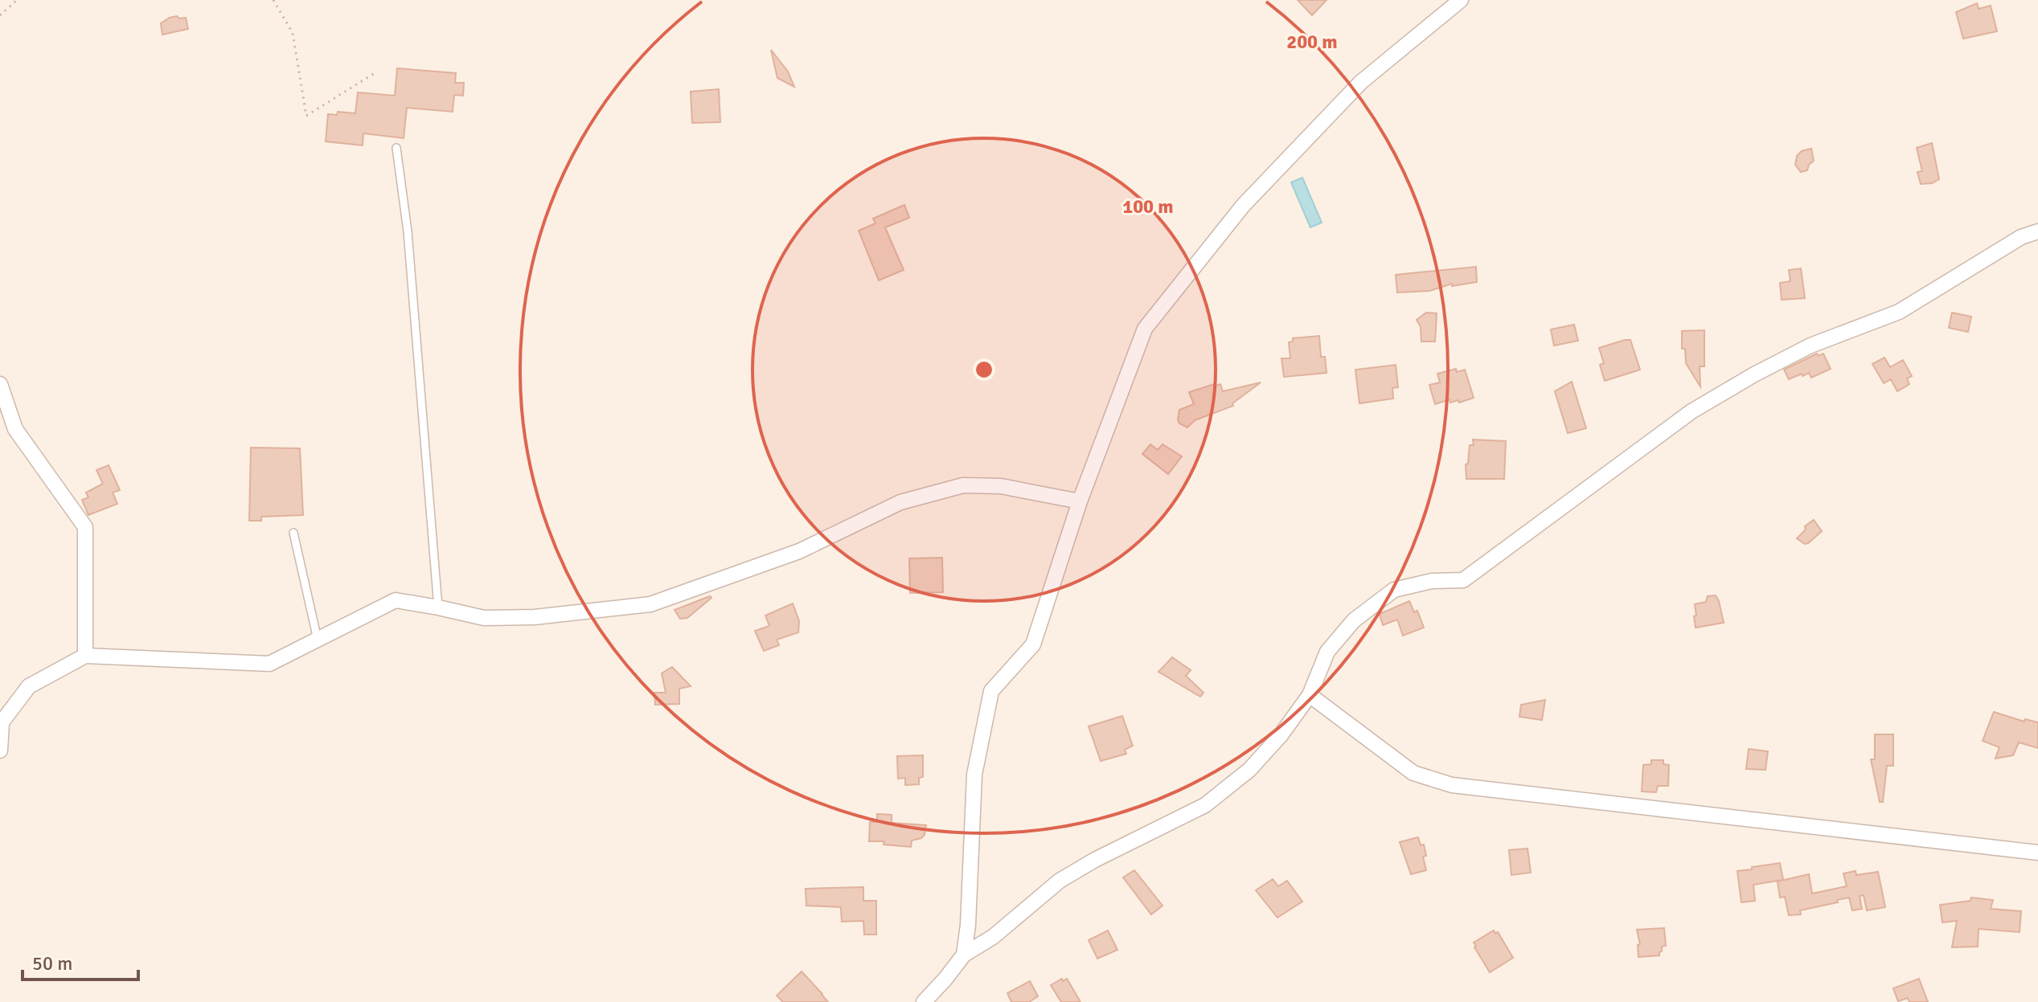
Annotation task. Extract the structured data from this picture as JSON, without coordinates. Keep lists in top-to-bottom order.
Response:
{
  "scale_bar": "50 m",
  "rings": ["200 m", "100 m"]
}
